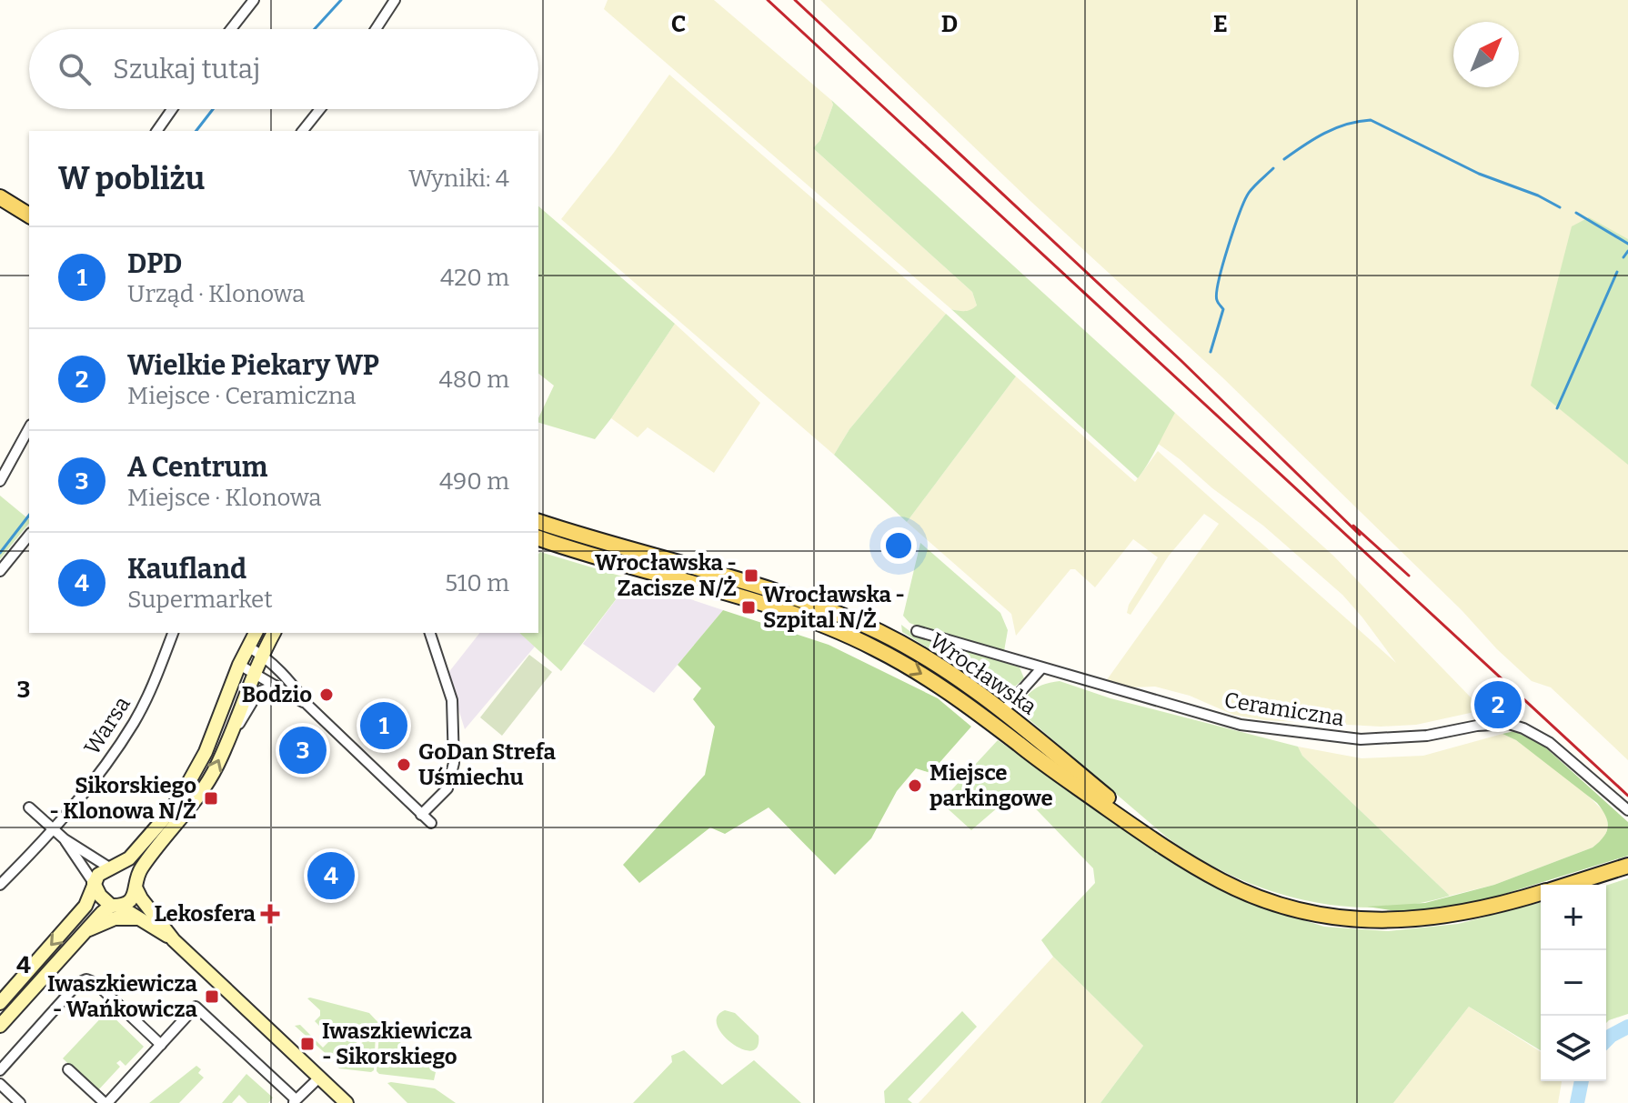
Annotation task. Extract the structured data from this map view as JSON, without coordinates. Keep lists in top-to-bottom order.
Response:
{
  "streets": {
    "main road": ["Wrocławska"],
    "street": ["Ceramiczna", "Warsa"]
  },
  "places": {
    "transit": [
      "Wrocławska - Zacisze N/Ż",
      "Wrocławska - Szpital N/Ż",
      "Sikorskiego - Klonowa N/Ż",
      "Iwaszkiewicza - Wańkowicza",
      "Iwaszkiewicza - Sikorskiego"
    ],
    "other": ["Bodzio", "GoDan Strefa Uśmiechu", "Miejsce parkingowe"],
    "health": ["Lekosfera"]
  },
  "north": "top right",
  "page": {
    "search": "Szukaj tutaj",
    "heading": ["W pobliżu", "Wyniki: 4"],
    "list": [
      {
        "mark": "1",
        "name": "DPD",
        "note": "Urząd · Klonowa",
        "value": "420 m"
      },
      {
        "mark": "2",
        "name": "Wielkie Piekary WP",
        "note": "Miejsce · Ceramiczna",
        "value": "480 m"
      },
      {
        "mark": "3",
        "name": "A Centrum",
        "note": "Miejsce · Klonowa",
        "value": "490 m"
      },
      {
        "mark": "4",
        "name": "Kaufland",
        "note": "Supermarket",
        "value": "510 m"
      }
    ],
    "pins": [
      "2",
      "1",
      "3",
      "4"
    ],
    "map_buttons": ["+", "−"]
  },
  "grid": {
    "columns": ["C", "D", "E"],
    "rows": ["3", "4"]
  }
}
